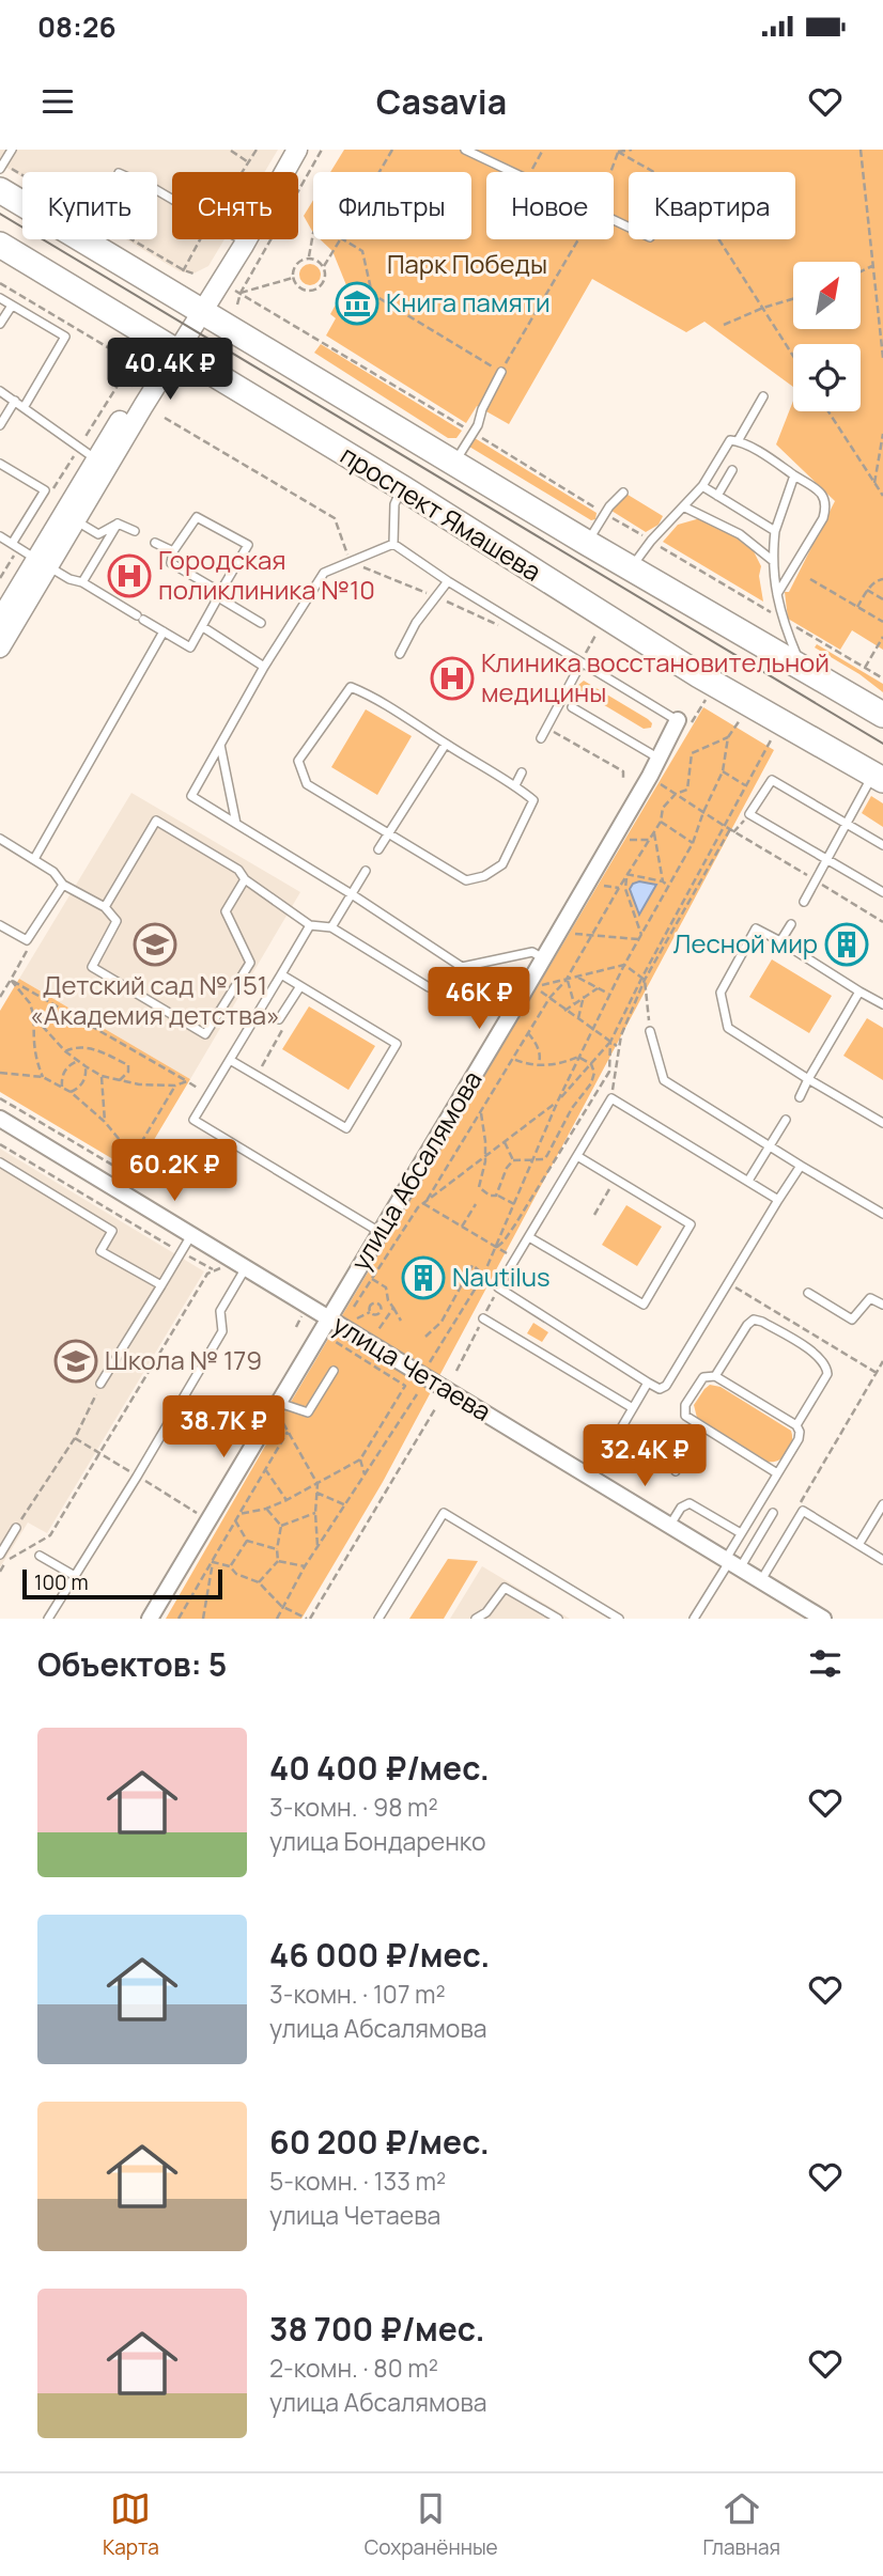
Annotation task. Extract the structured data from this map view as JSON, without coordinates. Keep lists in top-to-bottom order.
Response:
{
  "streets": {
    "main road": ["проспект Ямашева"],
    "street": ["улица Абсалямова", "улица Четаева"]
  },
  "crossings": [
    ["улица Абсалямова", "улица Четаева"]
  ],
  "parks": ["Парк Победы"],
  "places": {
    "museum": ["Книга памяти"],
    "hospital": ["Городская поликлиника №10", "Клиника восстановительной медицины"],
    "school or university": ["Детский сад № 151 «Академия детства»", "Школа № 179"],
    "building": ["Лесной мир", "Nautilus"]
  },
  "scale_bar": "100 m",
  "north": "top right",
  "page": {
    "status": "08:26",
    "header": "Casavia",
    "chip": [
      "Купить",
      "Снять",
      "Фильтры",
      "Новое",
      "Квартира"
    ],
    "price": [
      "40.4K ₽",
      "46K ₽",
      "60.2K ₽",
      "38.7K ₽",
      "32.4K ₽"
    ],
    "scale": "100 m",
    "heading": "Объектов: 5",
    "list": [
      {
        "name": "40 400 ₽/мес.",
        "note": "3-комн. · 98 m² · улица Бондаренко"
      },
      {
        "name": "46 000 ₽/мес.",
        "note": "3-комн. · 107 m² · улица Абсалямова"
      },
      {
        "name": "60 200 ₽/мес.",
        "note": "5-комн. · 133 m² · улица Четаева"
      },
      {
        "name": "38 700 ₽/мес.",
        "note": "2-комн. · 80 m² · улица Абсалямова"
      }
    ],
    "tabs": ["Карта", "Сохранённые", "Главная"]
  }
}
